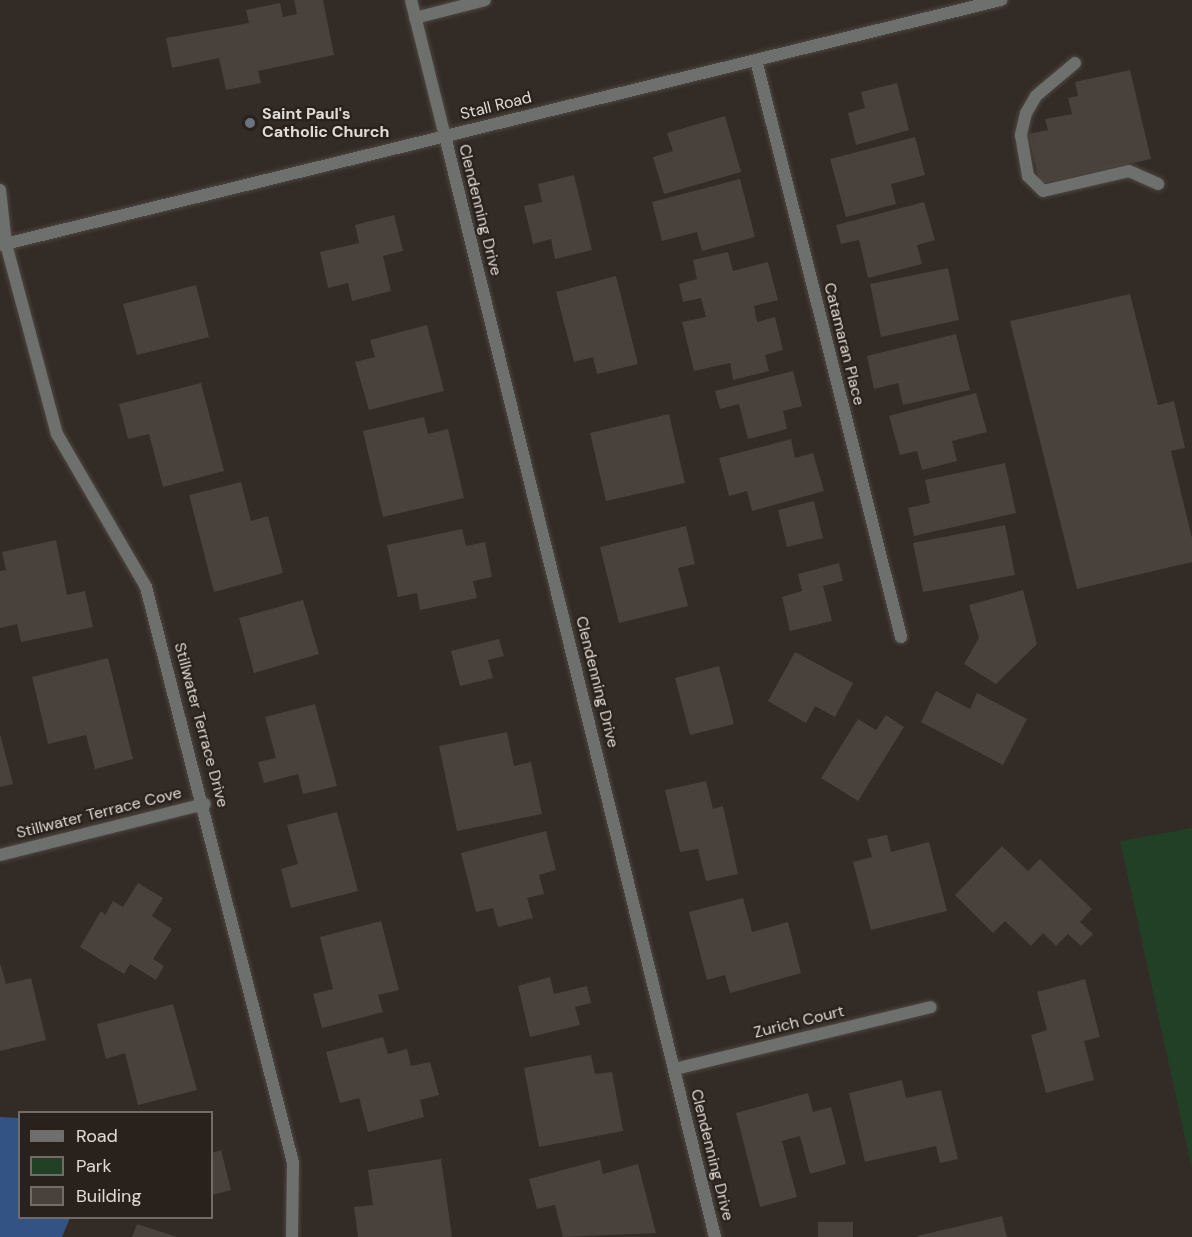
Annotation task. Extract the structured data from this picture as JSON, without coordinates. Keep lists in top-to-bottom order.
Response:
{
  "streets": {
    "street": [
      "Stall Road",
      "Clendenning Drive",
      "Catamaran Place",
      "Stillwater Terrace Drive",
      "Stillwater Terrace Cove",
      "Zurich Court"
    ]
  },
  "crossings": [
    ["Stall Road", "Clendenning Drive"],
    ["Stall Road", "Catamaran Place"],
    ["Stall Road", "Stillwater Terrace Drive"],
    ["Clendenning Drive", "Zurich Court"],
    ["Stillwater Terrace Drive", "Stillwater Terrace Cove"]
  ],
  "places": ["Saint Paul's Catholic Church"],
  "legend": ["Road", "Park", "Building"]
}
